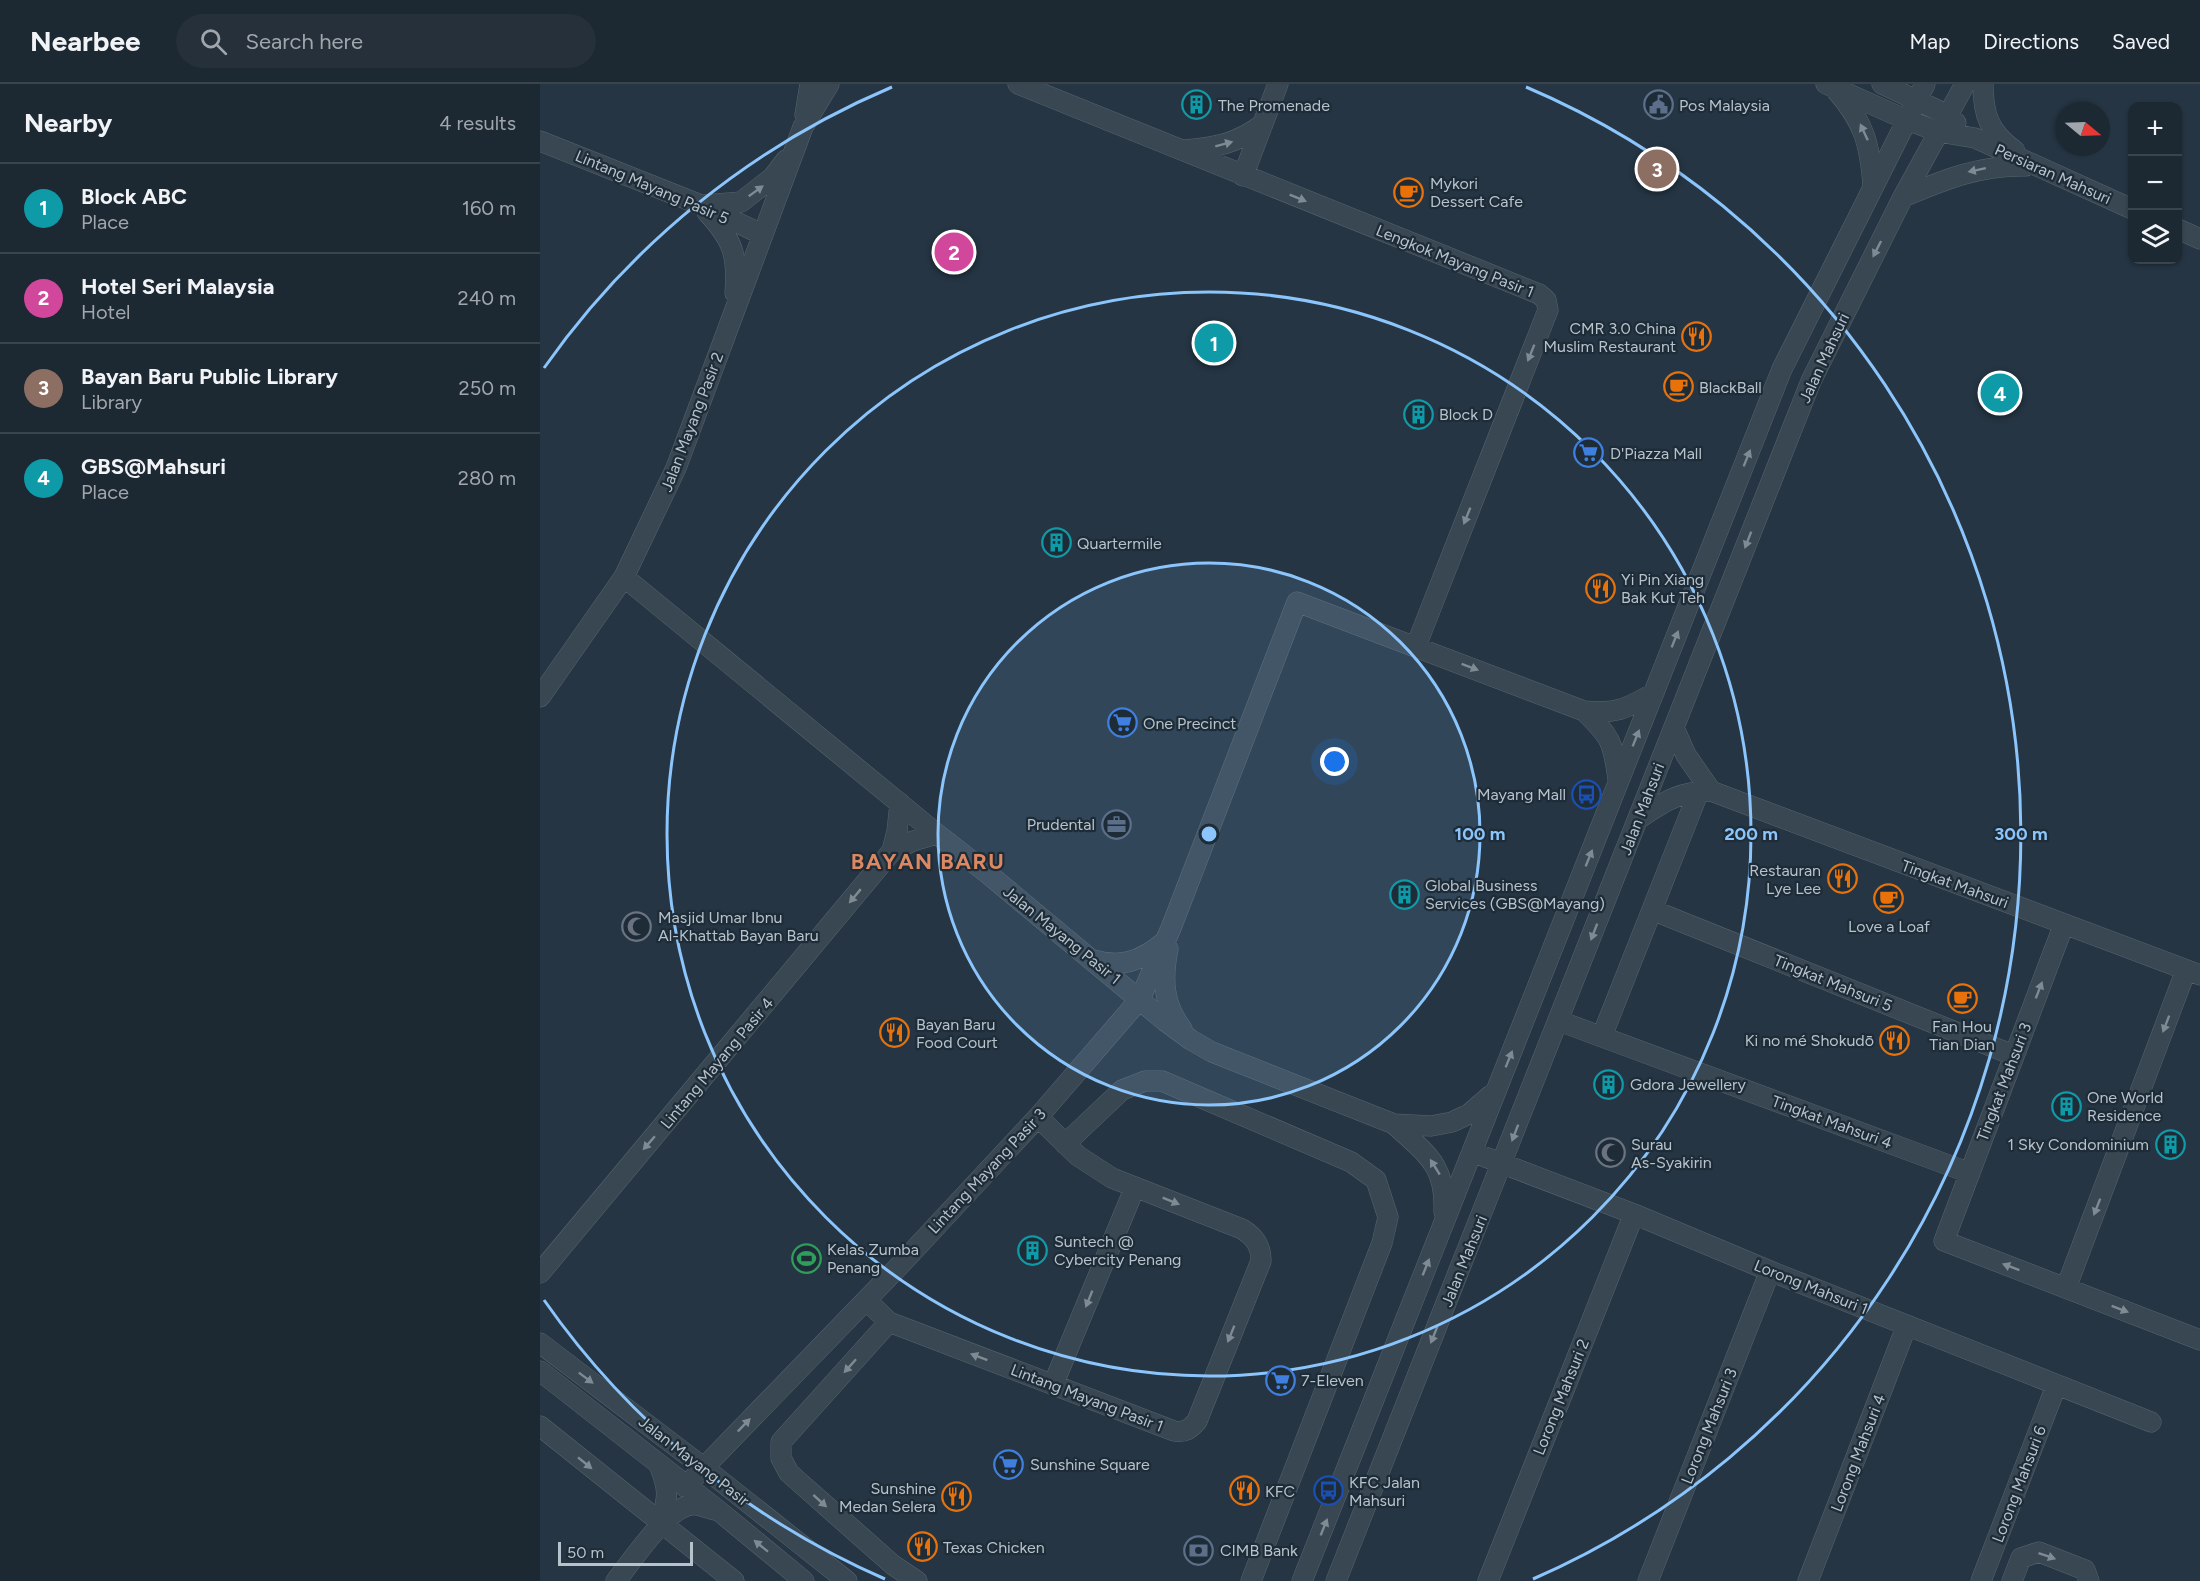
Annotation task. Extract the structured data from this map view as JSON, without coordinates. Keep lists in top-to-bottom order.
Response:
{
  "streets": {
    "street": [
      "Persiaran Mahsuri",
      "Lintang Mayang Pasir 5",
      "Lengkok Mayang Pasir 1",
      "Jalan Mahsuri",
      "Jalan Mayang Pasir 2",
      "Tingkat Mahsuri",
      "Jalan Mayang Pasir 1",
      "Tingkat Mahsuri 5",
      "Lintang Mayang Pasir 4",
      "Tingkat Mahsuri 3",
      "Tingkat Mahsuri 4",
      "Lintang Mayang Pasir 3",
      "Lorong Mahsuri 1",
      "Lorong Mahsuri 2",
      "Lintang Mayang Pasir 1",
      "Lorong Mahsuri 3",
      "Lorong Mahsuri 4",
      "Jalan Mayang Pasir",
      "Lorong Mahsuri 6"
    ]
  },
  "crossings": [
    ["Persiaran Mahsuri", "Jalan Mahsuri"],
    ["Lintang Mayang Pasir 5", "Jalan Mayang Pasir 2"],
    ["Jalan Mahsuri", "Jalan Mayang Pasir 1"],
    ["Jalan Mahsuri", "Tingkat Mahsuri 4"],
    ["Jalan Mahsuri", "Lorong Mahsuri 1"],
    ["Jalan Mayang Pasir 2", "Jalan Mayang Pasir 1"],
    ["Tingkat Mahsuri", "Tingkat Mahsuri 3"],
    ["Jalan Mayang Pasir 1", "Lintang Mayang Pasir 4"],
    ["Jalan Mayang Pasir 1", "Lintang Mayang Pasir 3"],
    ["Tingkat Mahsuri 5", "Tingkat Mahsuri 3"],
    ["Tingkat Mahsuri 3", "Tingkat Mahsuri 4"],
    ["Lintang Mayang Pasir 3", "Lintang Mayang Pasir 1"],
    ["Lintang Mayang Pasir 3", "Jalan Mayang Pasir"],
    ["Lorong Mahsuri 1", "Lorong Mahsuri 2"],
    ["Lorong Mahsuri 1", "Lorong Mahsuri 3"],
    ["Lorong Mahsuri 1", "Lorong Mahsuri 4"],
    ["Lorong Mahsuri 1", "Lorong Mahsuri 6"]
  ],
  "one_way": ["Lintang Mayang Pasir 4"],
  "districts": ["BAYAN BARU"],
  "places": {
    "building": [
      "The Promenade",
      "Block D",
      "Quartermile",
      "Global Business Services (GBS@Mayang)",
      "Gdora Jewellery",
      "One World Residence",
      "1 Sky Condominium",
      "Suntech @ Cybercity Penang"
    ],
    "public building": ["Pos Malaysia"],
    "cafe": [
      "Mykori Dessert Cafe",
      "BlackBall",
      "Love a Loaf",
      "Fan Hou Tian Dian"
    ],
    "restaurant": [
      "CMR 3.0 China Muslim Restaurant",
      "Yi Pin Xiang Bak Kut Teh",
      "Restauran Lye Lee",
      "Bayan Baru Food Court",
      "Ki no mé Shokudō",
      "KFC",
      "Sunshine Medan Selera",
      "Texas Chicken"
    ],
    "supermarket": [
      "D'Piazza Mall",
      "One Precinct",
      "7-Eleven",
      "Sunshine Square"
    ],
    "bus stop": ["Mayang Mall", "KFC Jalan Mahsuri"],
    "office": ["Prudental"],
    "mosque": ["Masjid Umar Ibnu Al-Khattab Bayan Baru", "Surau As-Syakirin"],
    "sports": ["Kelas Zumba Penang"],
    "bank": ["CIMB Bank"]
  },
  "scale_bar": "50 m",
  "north": "right",
  "page": {
    "header": "Nearbee",
    "search": "Search here",
    "nav": ["Map", "Directions", "Saved"],
    "heading": ["Nearby", "4 results"],
    "map_buttons": ["+", "−"],
    "pins": [
      "3",
      "2",
      "1",
      "4"
    ],
    "list": [
      {
        "mark": "1",
        "name": "Block ABC",
        "note": "Place",
        "value": "160 m"
      },
      {
        "mark": "2",
        "name": "Hotel Seri Malaysia",
        "note": "Hotel",
        "value": "240 m"
      },
      {
        "mark": "3",
        "name": "Bayan Baru Public Library",
        "note": "Library",
        "value": "250 m"
      },
      {
        "mark": "4",
        "name": "GBS@Mahsuri",
        "note": "Place",
        "value": "280 m"
      }
    ],
    "scale": "50 m"
  },
  "rings": ["100 m", "200 m", "300 m"]
}
